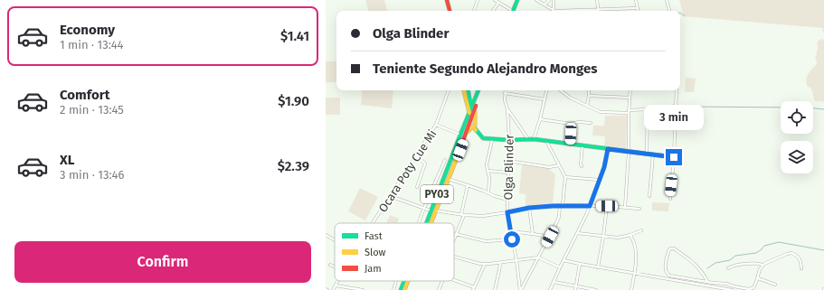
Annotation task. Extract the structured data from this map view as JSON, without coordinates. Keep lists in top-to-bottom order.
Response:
{
  "streets": {
    "main road": ["PY03"],
    "street": ["Olga Blinder", "Ocara Poty Cue Mi"]
  },
  "legend": ["Fast", "Slow", "Jam"],
  "page": {
    "list": [
      {
        "name": "Economy",
        "note": "1 min · 13:44",
        "value": "$1.41"
      },
      {
        "name": "Comfort",
        "note": "2 min · 13:45",
        "value": "$1.90"
      },
      {
        "name": "XL",
        "note": "3 min · 13:46",
        "value": "$2.39"
      }
    ],
    "banner": ["Olga Blinder", "Teniente Segundo Alejandro Monges"],
    "bubble": "3 min",
    "buttons": "Confirm"
  }
}
